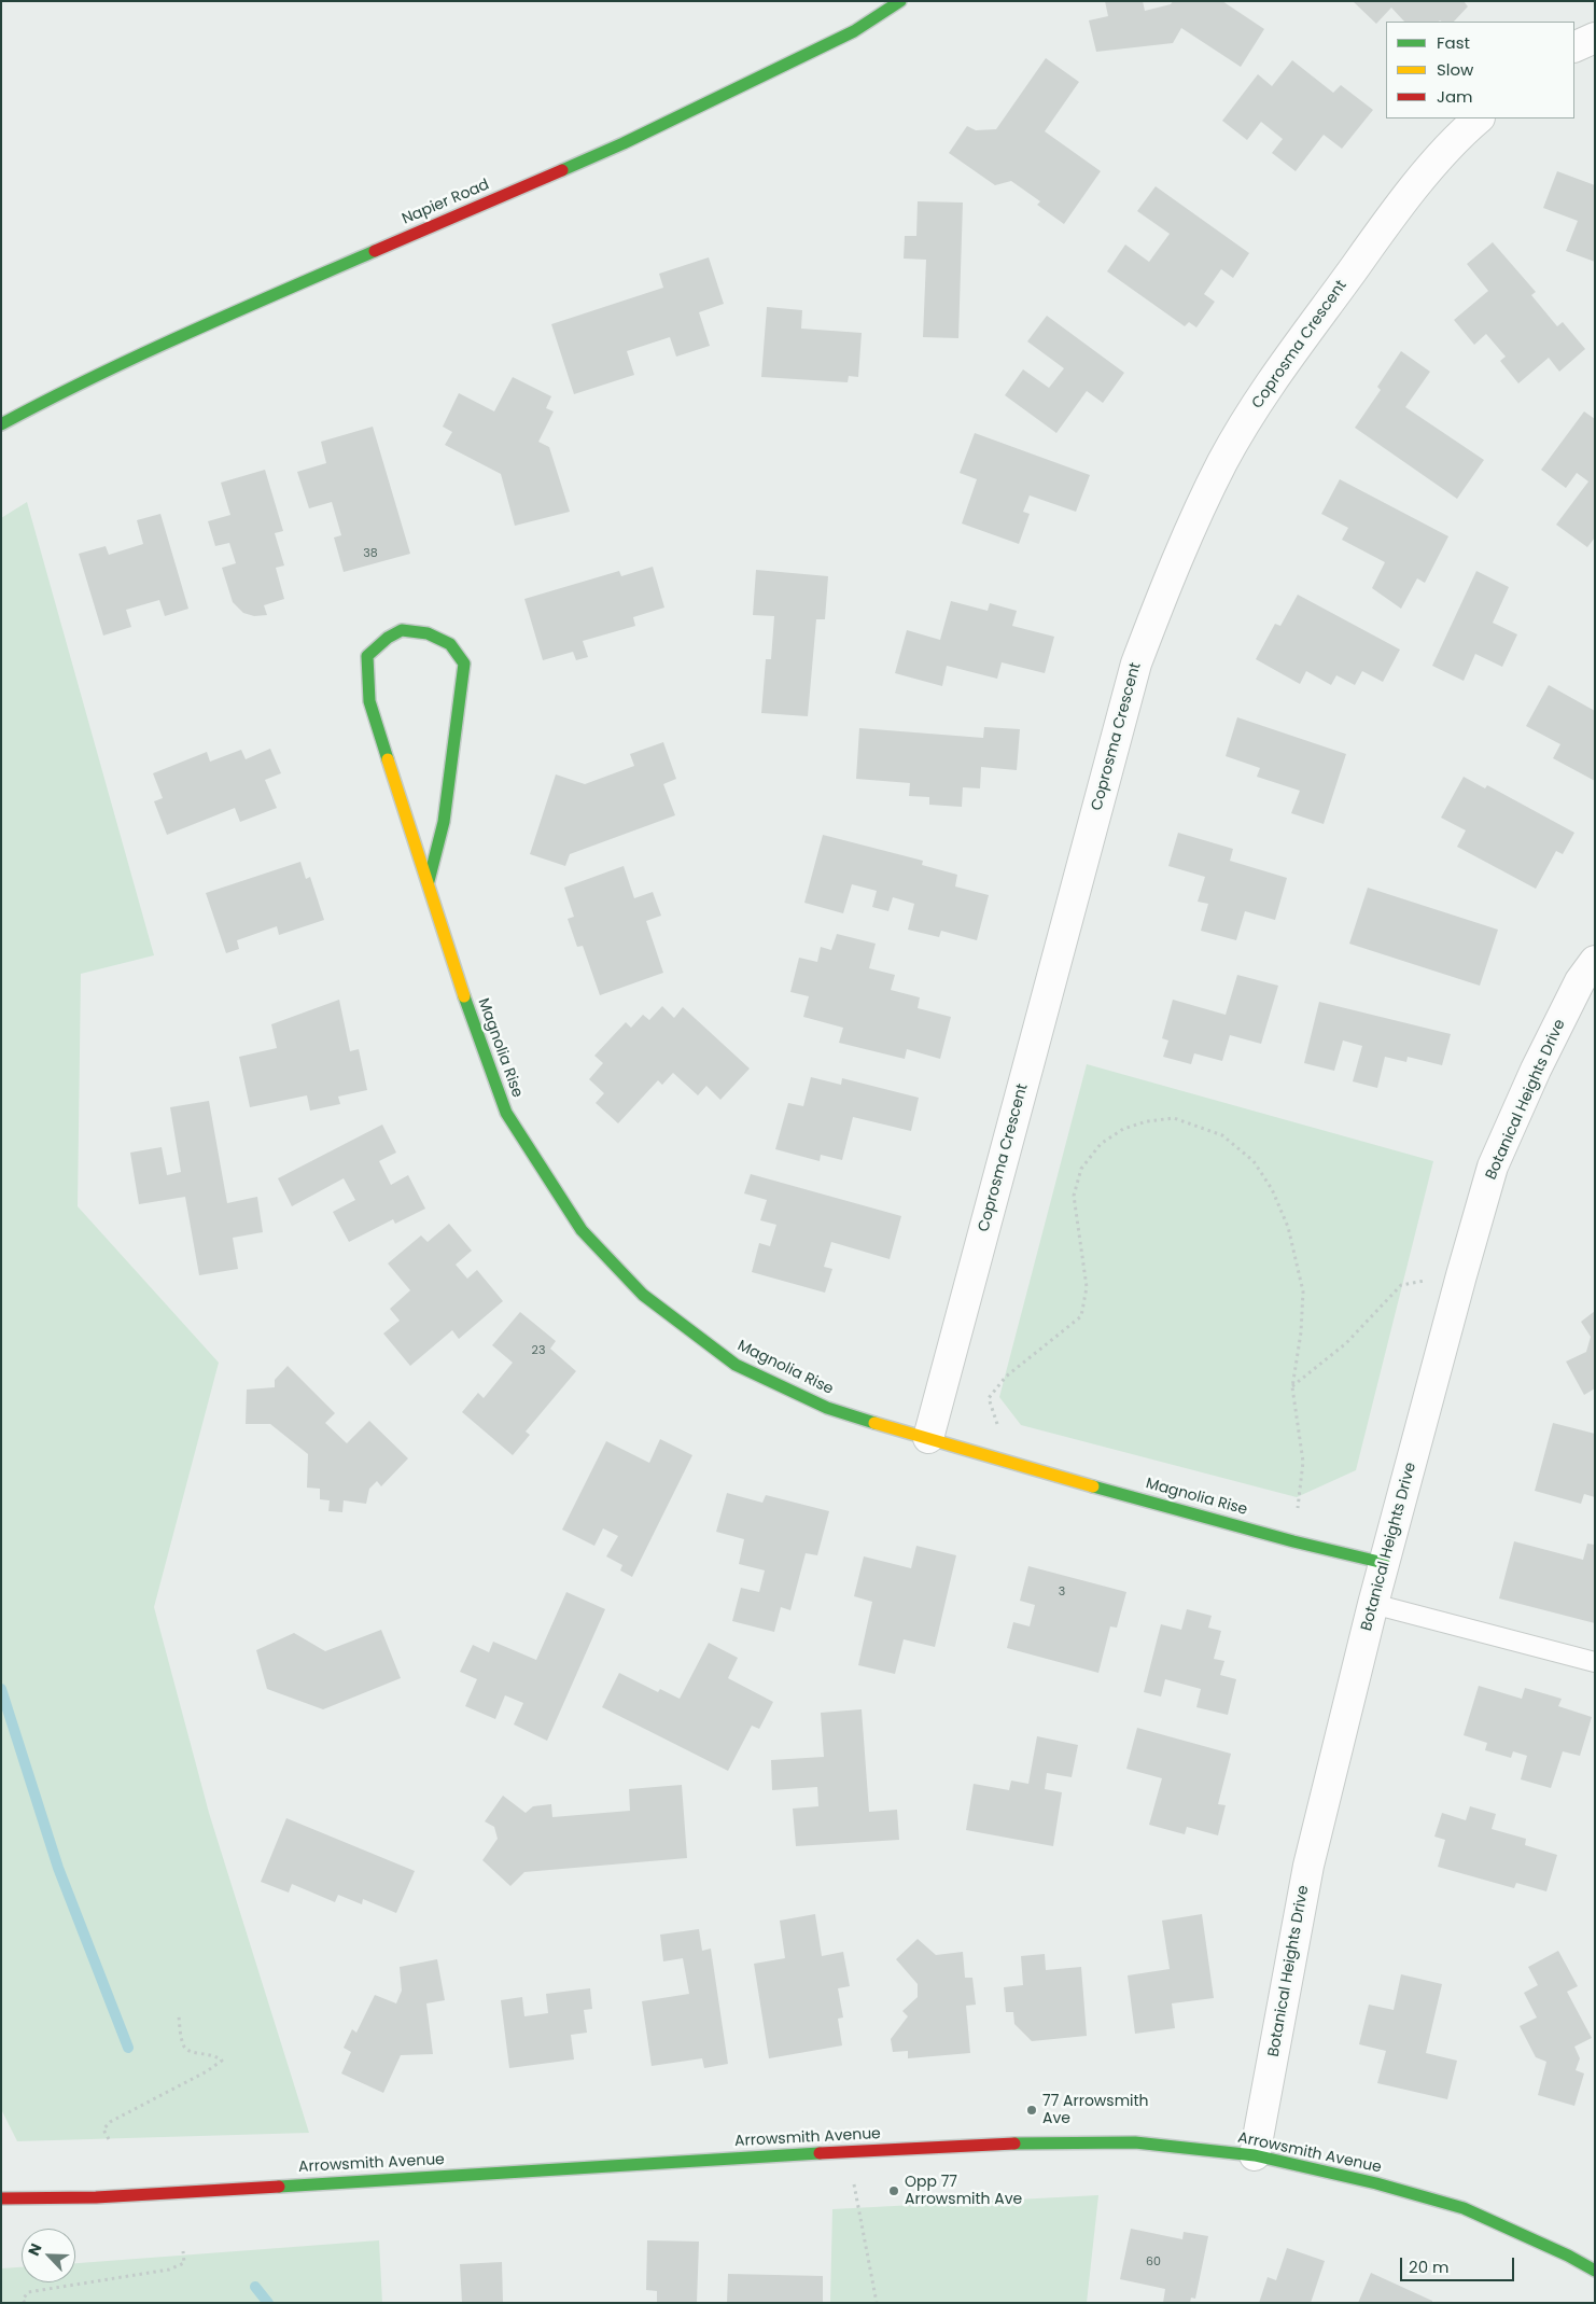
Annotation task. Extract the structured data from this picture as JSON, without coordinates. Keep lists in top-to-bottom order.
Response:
{
  "streets": {
    "street": [
      "Napier Road",
      "Coprosma Crescent",
      "Magnolia Rise",
      "Botanical Heights Drive",
      "Arrowsmith Avenue"
    ]
  },
  "crossings": [
    ["Coprosma Crescent", "Magnolia Rise"],
    ["Magnolia Rise", "Botanical Heights Drive"],
    ["Botanical Heights Drive", "Arrowsmith Avenue"]
  ],
  "places": ["77 Arrowsmith Ave", "Opp 77 Arrowsmith Ave"],
  "house_numbers": [
    "38",
    "23",
    "3",
    "60"
  ],
  "legend": ["Fast", "Slow", "Jam"],
  "scale_bar": "20 m",
  "north": "top left"
}
